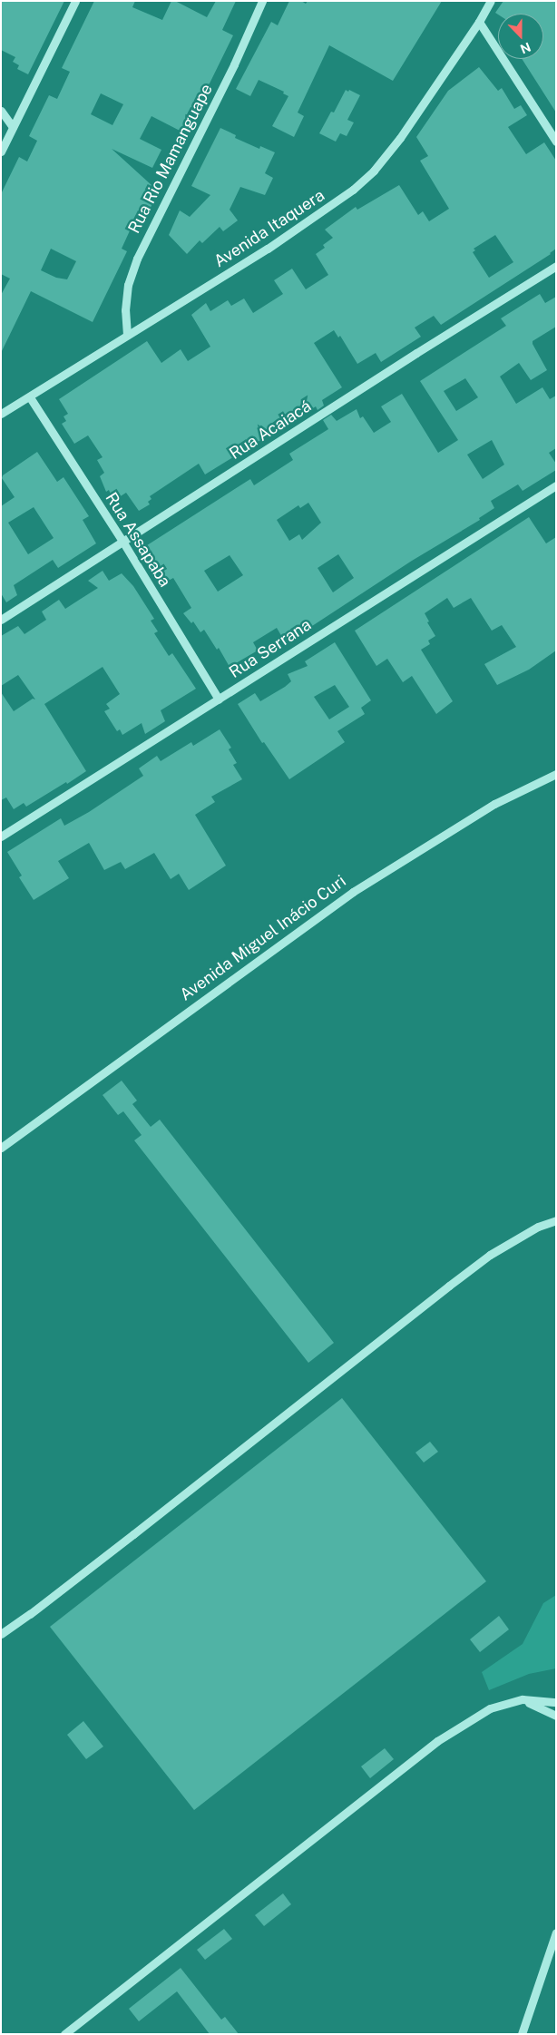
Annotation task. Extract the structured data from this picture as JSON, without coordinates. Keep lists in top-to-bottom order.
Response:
{
  "streets": {
    "street": [
      "Rua Rio Mamanguape",
      "Avenida Itaquera",
      "Rua Acaiacá",
      "Rua Assapaba",
      "Rua Serrana",
      "Avenida Miguel Inácio Curi"
    ]
  },
  "crossings": [
    ["Rua Rio Mamanguape", "Avenida Itaquera"],
    ["Avenida Itaquera", "Rua Assapaba"],
    ["Rua Acaiacá", "Rua Assapaba"],
    ["Rua Assapaba", "Rua Serrana"]
  ],
  "north": "bottom"
}
